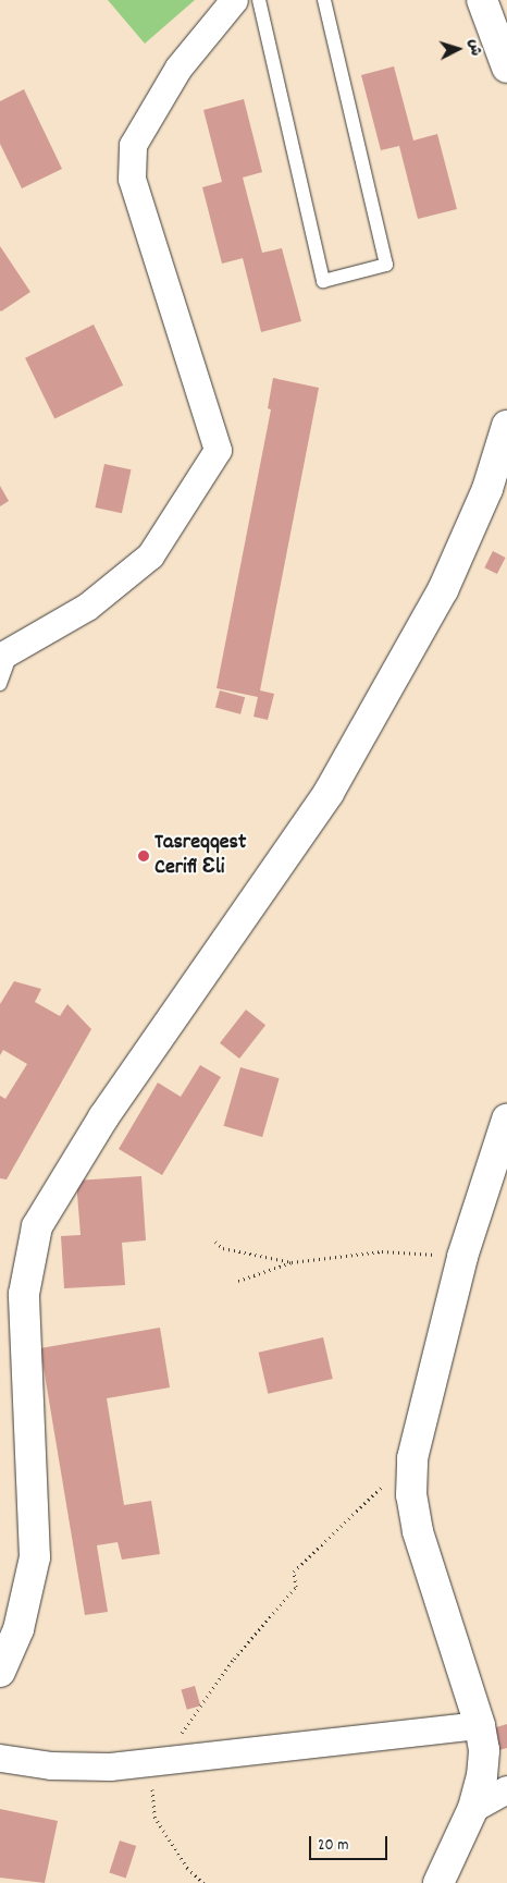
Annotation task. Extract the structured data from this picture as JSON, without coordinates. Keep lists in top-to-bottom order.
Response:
{
  "places": ["Tasreqqest Cerifi Ɛli"],
  "scale_bar": "20 m",
  "north": "right"
}
